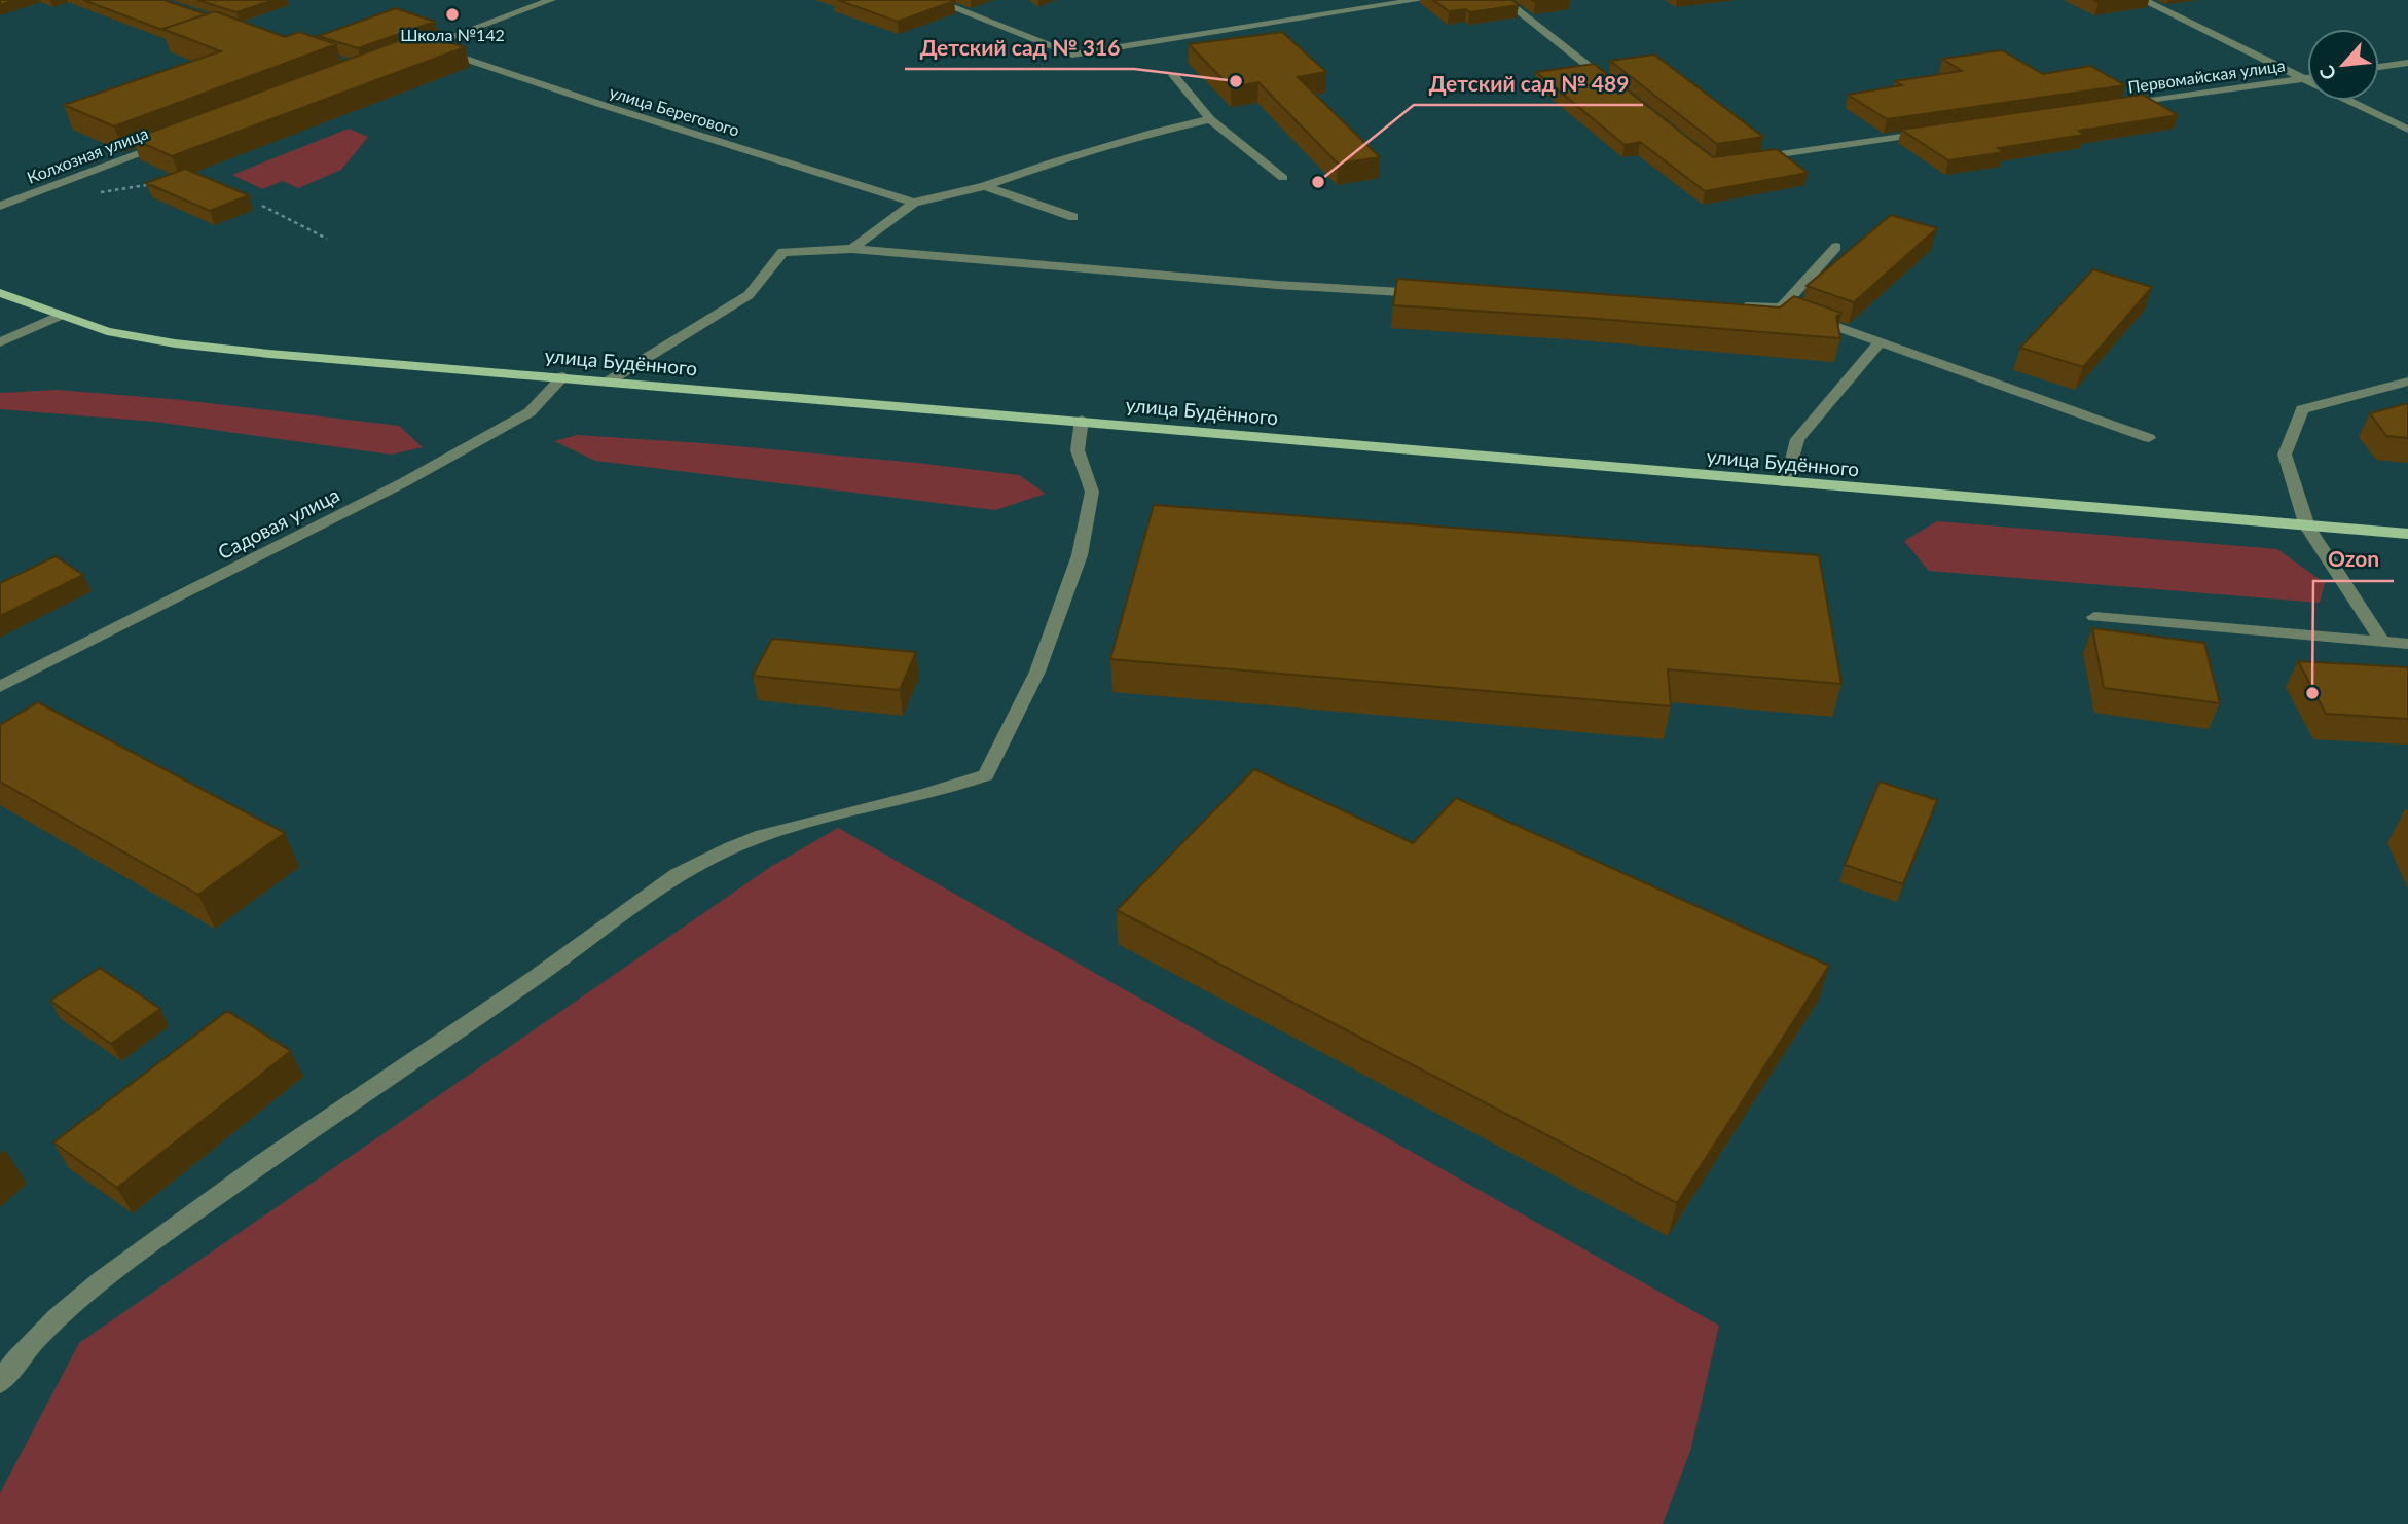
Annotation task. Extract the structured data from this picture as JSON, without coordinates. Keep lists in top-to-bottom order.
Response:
{
  "streets": {
    "main road": ["улица Будённого"],
    "street": [
      "Первомайская улица",
      "улица Берегового",
      "Колхозная улица",
      "Садовая улица"
    ]
  },
  "crossings": [
    ["улица Будённого", "Садовая улица"]
  ],
  "places": [
    "Школа №142",
    "Детский сад № 316",
    "Детский сад № 489",
    "Ozon"
  ],
  "north": "bottom left"
}
